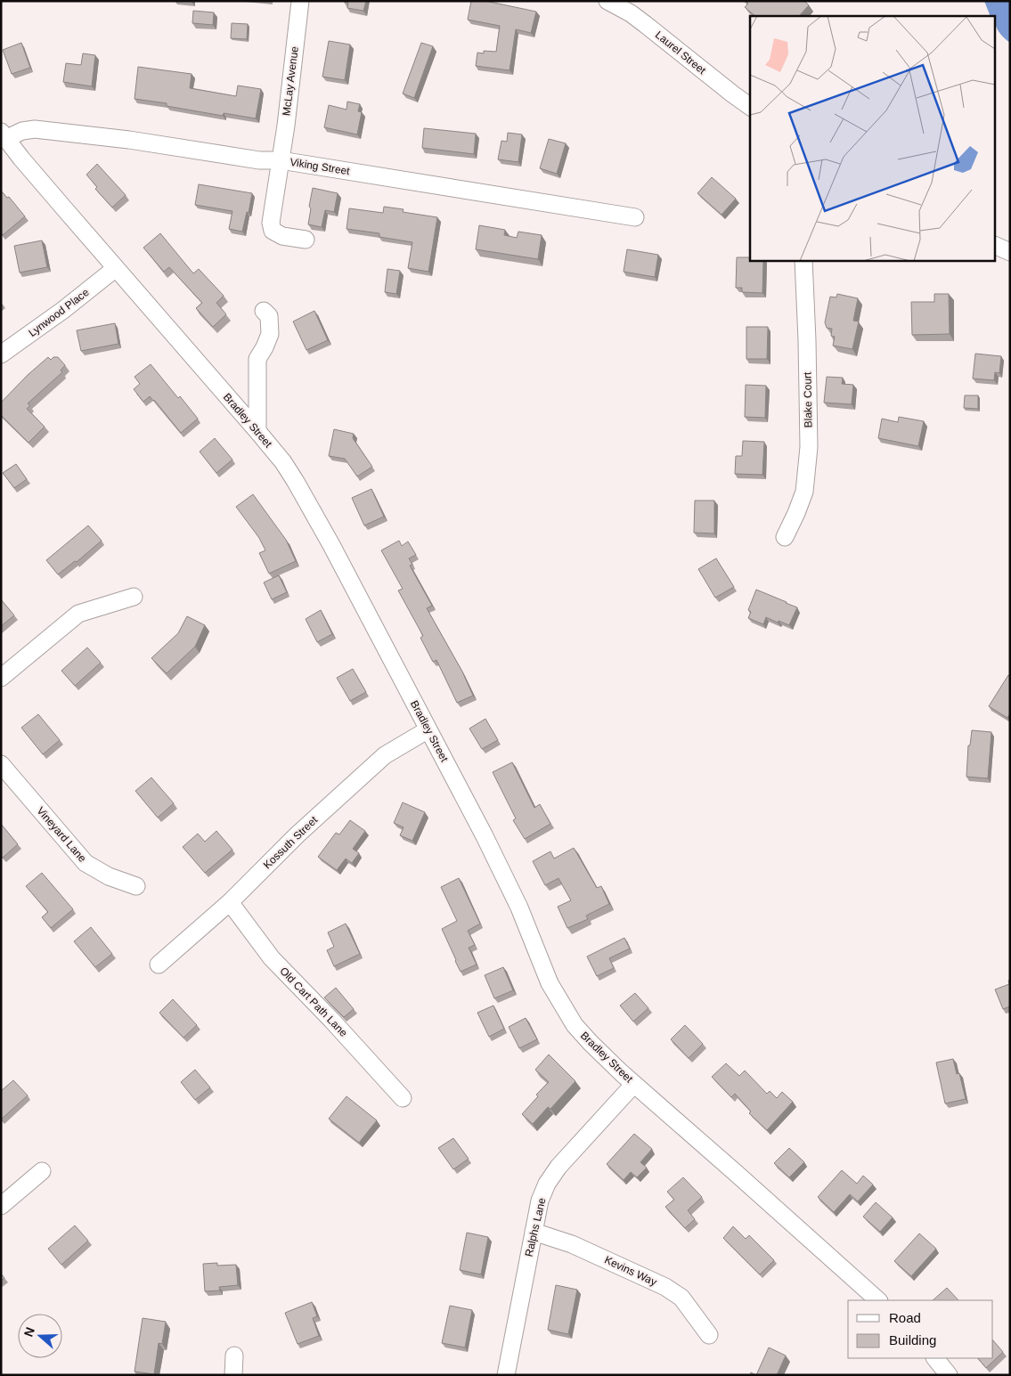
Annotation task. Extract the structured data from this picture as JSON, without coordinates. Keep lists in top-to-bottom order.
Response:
{
  "streets": {
    "street": [
      "Laurel Street",
      "McLay Avenue",
      "Viking Street",
      "Lynwood Place",
      "Blake Court",
      "Bradley Street",
      "Vineyard Lane",
      "Kossuth Street",
      "Old Cart Path Lane",
      "Ralphs Lane",
      "Kevins Way"
    ]
  },
  "crossings": [
    ["McLay Avenue", "Viking Street"],
    ["Viking Street", "Bradley Street"],
    ["Lynwood Place", "Bradley Street"],
    ["Bradley Street", "Kossuth Street"],
    ["Bradley Street", "Ralphs Lane"],
    ["Kossuth Street", "Old Cart Path Lane"],
    ["Ralphs Lane", "Kevins Way"]
  ],
  "legend": ["Road", "Building"],
  "north": "left"
}
